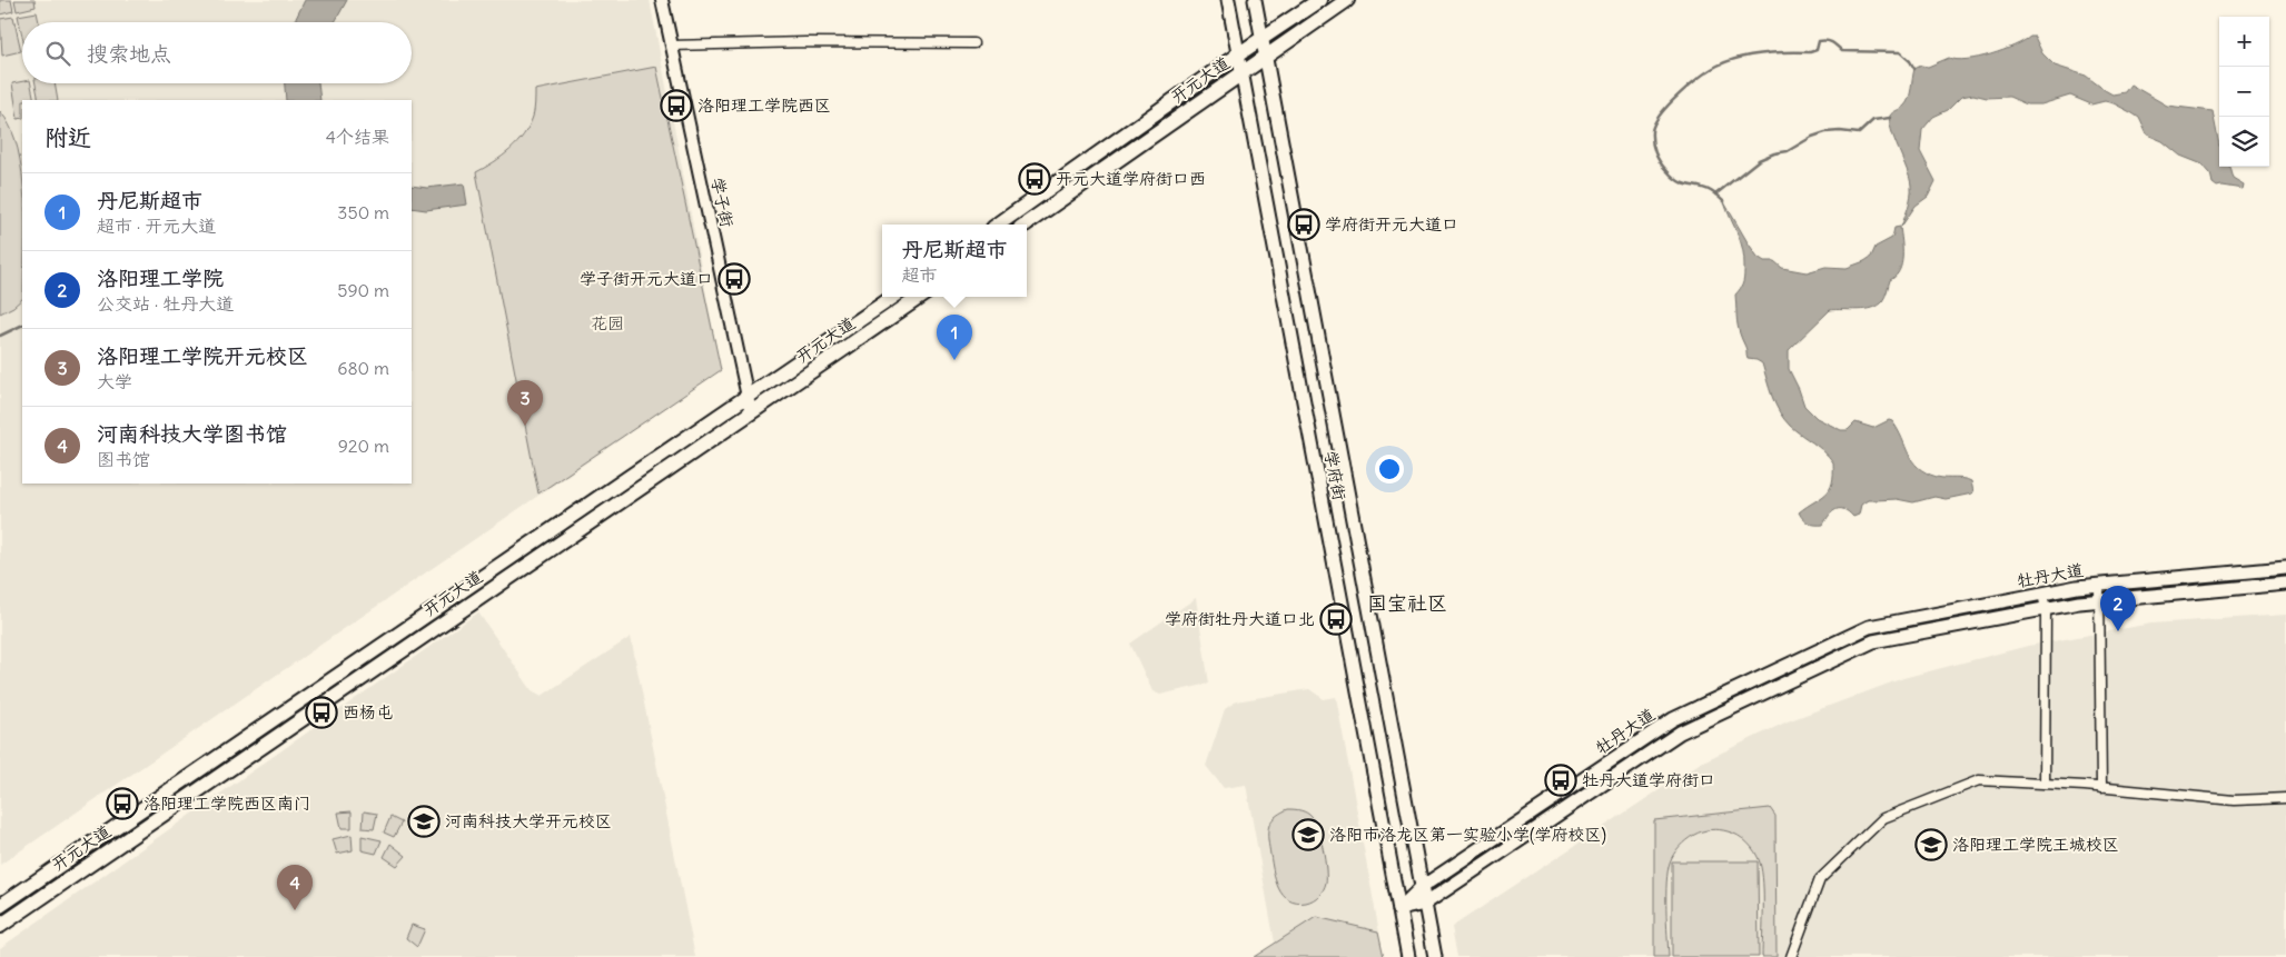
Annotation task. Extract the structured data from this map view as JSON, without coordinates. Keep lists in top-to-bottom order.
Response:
{
  "streets": {
    "main road": ["开元大道", "学府街", "牡丹大道"],
    "street": ["学子街"]
  },
  "crossings": [
    ["开元大道", "学子街"],
    ["开元大道", "学府街"],
    ["学府街", "牡丹大道"]
  ],
  "districts": ["国宝社区"],
  "parks": ["花园"],
  "places": {
    "bus stop": [
      "洛阳理工学院西区",
      "开元大道学府街口西",
      "学府街开元大道口",
      "学子街开元大道口",
      "学府街牡丹大道口北",
      "西杨屯",
      "牡丹大道学府街口",
      "洛阳理工学院西区南门"
    ],
    "school or university": ["河南科技大学开元校区", "洛阳市洛龙区第一实验小学(学府校区)", "洛阳理工学院王城校区"]
  },
  "page": {
    "map_buttons": ["+", "−"],
    "search": "搜索地点",
    "heading": ["附近", "4个结果"],
    "list": [
      {
        "mark": "1",
        "name": "丹尼斯超市",
        "note": "超市 · 开元大道",
        "value": "350 m"
      },
      {
        "mark": "2",
        "name": "洛阳理工学院",
        "note": "公交站 · 牡丹大道",
        "value": "590 m"
      },
      {
        "mark": "3",
        "name": "洛阳理工学院开元校区",
        "note": "大学",
        "value": "680 m"
      },
      {
        "mark": "4",
        "name": "河南科技大学图书馆",
        "note": "图书馆",
        "value": "920 m"
      }
    ],
    "popup": ["丹尼斯超市", "超市"],
    "pins": [
      "1",
      "3",
      "2",
      "4"
    ]
  }
}
